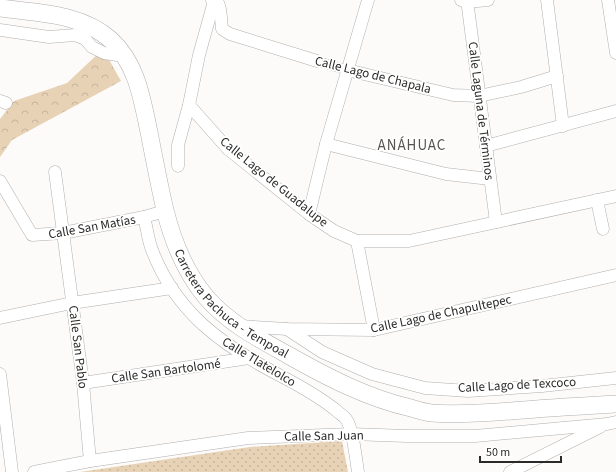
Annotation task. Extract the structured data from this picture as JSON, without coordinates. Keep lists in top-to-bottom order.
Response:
{
  "streets": {
    "main road": ["Carretera Pachuca - Tempoal"],
    "street": [
      "Calle Lago de Chapala",
      "Calle Laguna de Términos",
      "Calle Lago de Guadalupe",
      "Calle San Matías",
      "Calle Lago de Chapultepec",
      "Calle San Pablo",
      "Calle Tlatelolco",
      "Calle San Bartolomé",
      "Calle Lago de Texcoco",
      "Calle San Juan"
    ]
  },
  "crossings": [
    ["Calle Lago de Chapala", "Calle Laguna de Términos"],
    ["Calle Laguna de Términos", "Calle Lago de Guadalupe"],
    ["Calle San Matías", "Carretera Pachuca - Tempoal"],
    ["Calle San Matías", "Calle San Pablo"],
    ["Calle San Matías", "Calle Tlatelolco"],
    ["Carretera Pachuca - Tempoal", "Calle Lago de Chapultepec"],
    ["Calle Lago de Chapultepec", "Calle Lago de Texcoco"],
    ["Calle San Pablo", "Calle San Bartolomé"],
    ["Calle San Pablo", "Calle San Juan"],
    ["Calle Tlatelolco", "Calle San Bartolomé"],
    ["Calle Tlatelolco", "Calle San Juan"]
  ],
  "districts": ["ANÁHUAC"],
  "scale_bar": "50 m"
}
